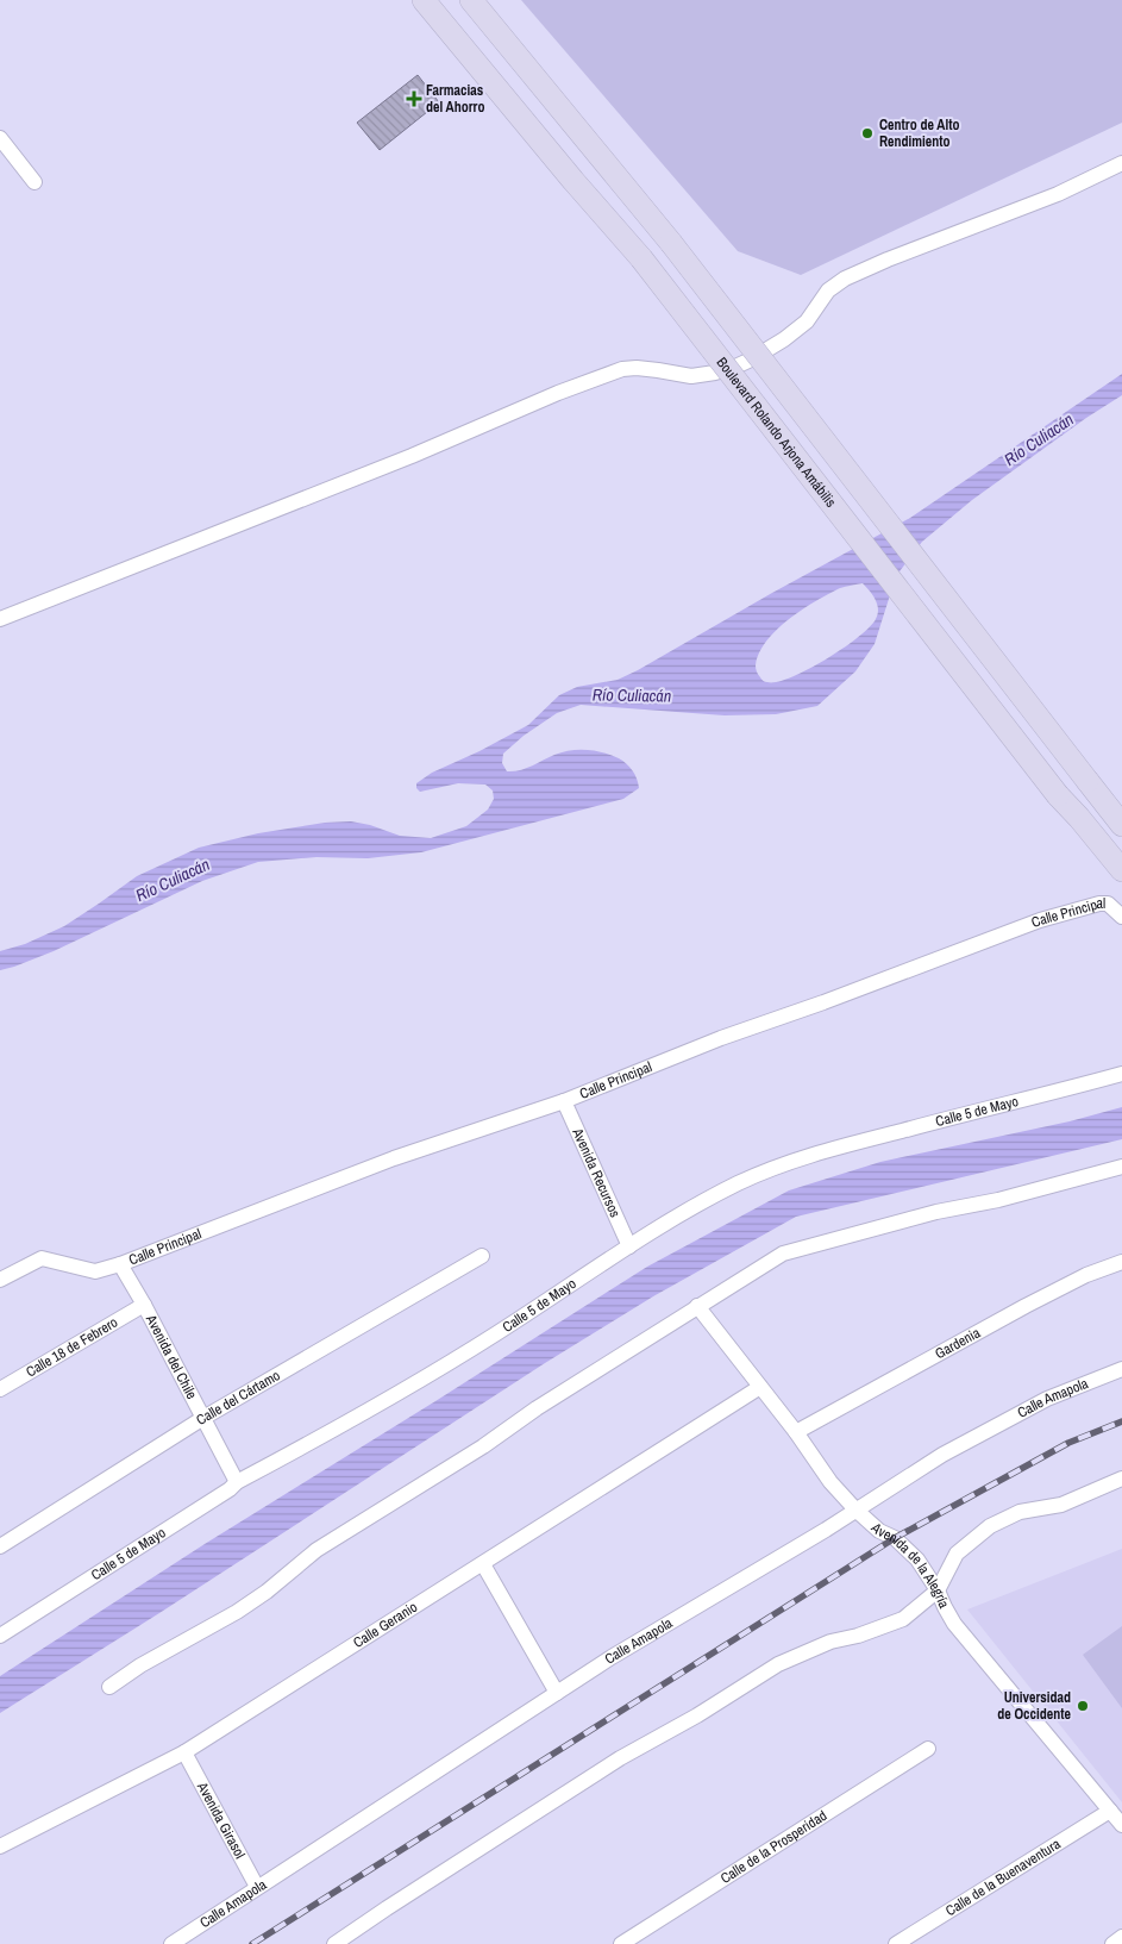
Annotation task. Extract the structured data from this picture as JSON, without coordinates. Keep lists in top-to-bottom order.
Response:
{
  "streets": {
    "main road": ["Boulevard Rolando Arjona Amábilis"],
    "street": [
      "Calle Principal",
      "Calle 5 de Mayo",
      "Avenida Recursos",
      "Gardenia",
      "Calle 18 de Febrero",
      "Avenida del Chile",
      "Calle del Cártamo",
      "Calle Amapola",
      "Avenida de la Alegría",
      "Calle Geranio",
      "Avenida Girasol",
      "Calle de la Prosperidad",
      "Calle de la Buenaventura"
    ]
  },
  "crossings": [
    ["Calle Principal", "Avenida Recursos"],
    ["Calle Principal", "Avenida del Chile"],
    ["Calle 5 de Mayo", "Avenida Recursos"],
    ["Calle 5 de Mayo", "Avenida del Chile"],
    ["Gardenia", "Avenida de la Alegría"],
    ["Calle 18 de Febrero", "Avenida del Chile"],
    ["Avenida del Chile", "Calle del Cártamo"],
    ["Calle Amapola", "Avenida de la Alegría"],
    ["Calle Amapola", "Avenida Girasol"],
    ["Avenida de la Alegría", "Calle Geranio"],
    ["Avenida de la Alegría", "Calle de la Buenaventura"],
    ["Calle Geranio", "Avenida Girasol"]
  ],
  "water": ["Río Culiacán"],
  "places": {
    "health": ["Farmacias del Ahorro"],
    "other": ["Centro de Alto Rendimiento", "Universidad de Occidente"]
  }
}
